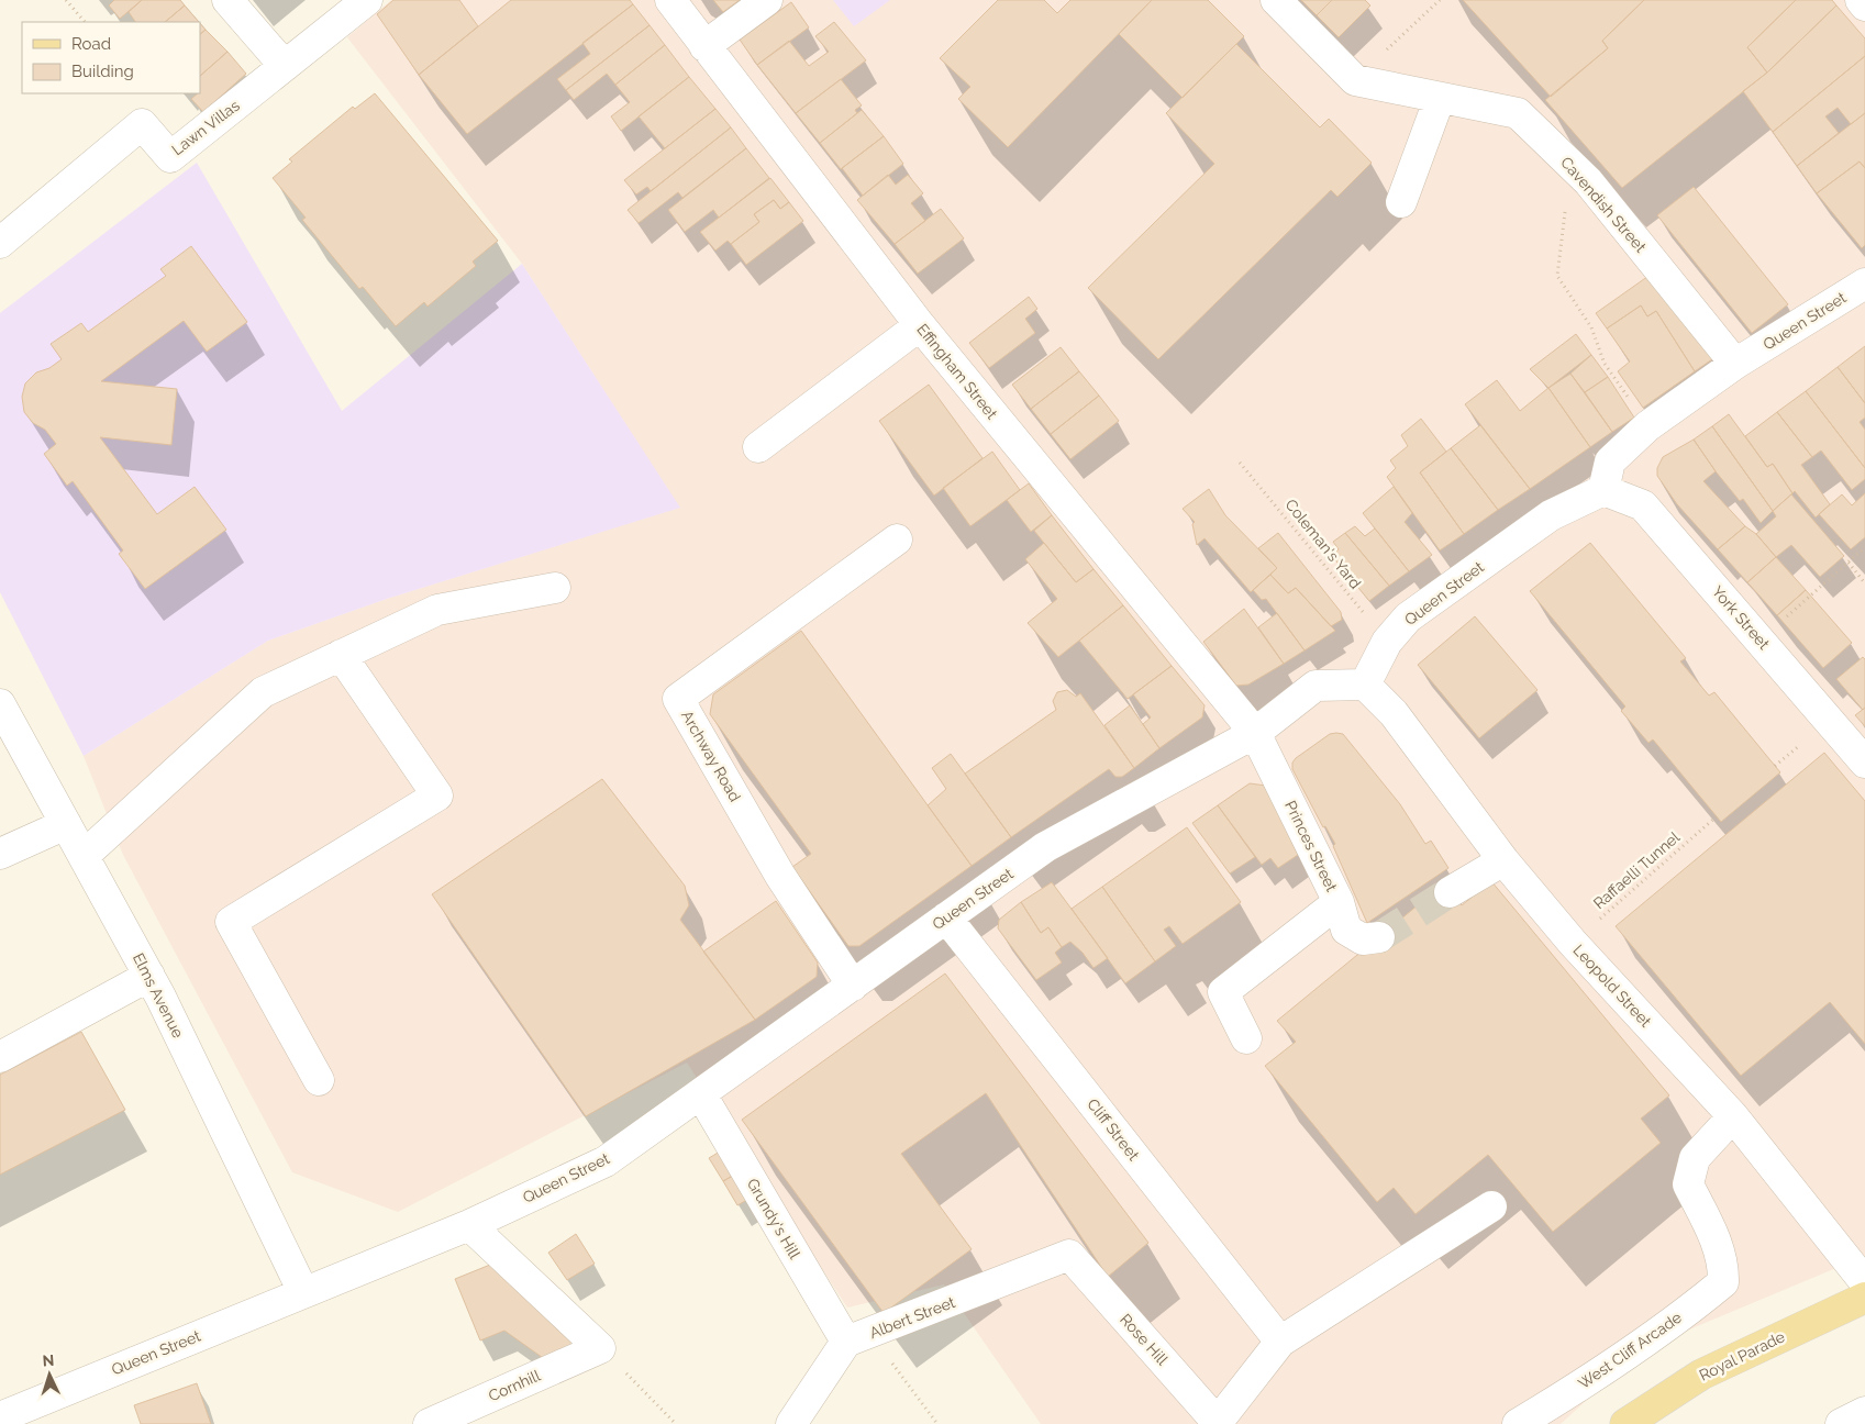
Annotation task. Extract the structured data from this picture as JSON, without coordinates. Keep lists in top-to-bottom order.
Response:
{
  "streets": {
    "main road": ["Royal Parade"],
    "street": [
      "Lawn Villas",
      "Cavendish Street",
      "Queen Street",
      "Effingham Street",
      "York Street",
      "Archway Road",
      "Princes Street",
      "Leopold Street",
      "Elms Avenue",
      "Cliff Street",
      "Grundy's Hill",
      "Albert Street",
      "Rose Hill",
      "West Cliff Arcade",
      "Cornhill"
    ],
    "path": ["Coleman's Yard", "Raffaelli Tunnel"]
  },
  "crossings": [
    ["Cavendish Street", "Queen Street"],
    ["Queen Street", "Effingham Street"],
    ["Queen Street", "Coleman's Yard"],
    ["Queen Street", "York Street"],
    ["Queen Street", "Archway Road"],
    ["Queen Street", "Princes Street"],
    ["Queen Street", "Leopold Street"],
    ["Queen Street", "Elms Avenue"],
    ["Queen Street", "Cliff Street"],
    ["Queen Street", "Grundy's Hill"],
    ["Effingham Street", "Princes Street"],
    ["Raffaelli Tunnel", "Leopold Street"],
    ["Leopold Street", "West Cliff Arcade"],
    ["Grundy's Hill", "Albert Street"],
    ["Albert Street", "Rose Hill"]
  ],
  "legend": ["Road", "Building"],
  "north": "top"
}
